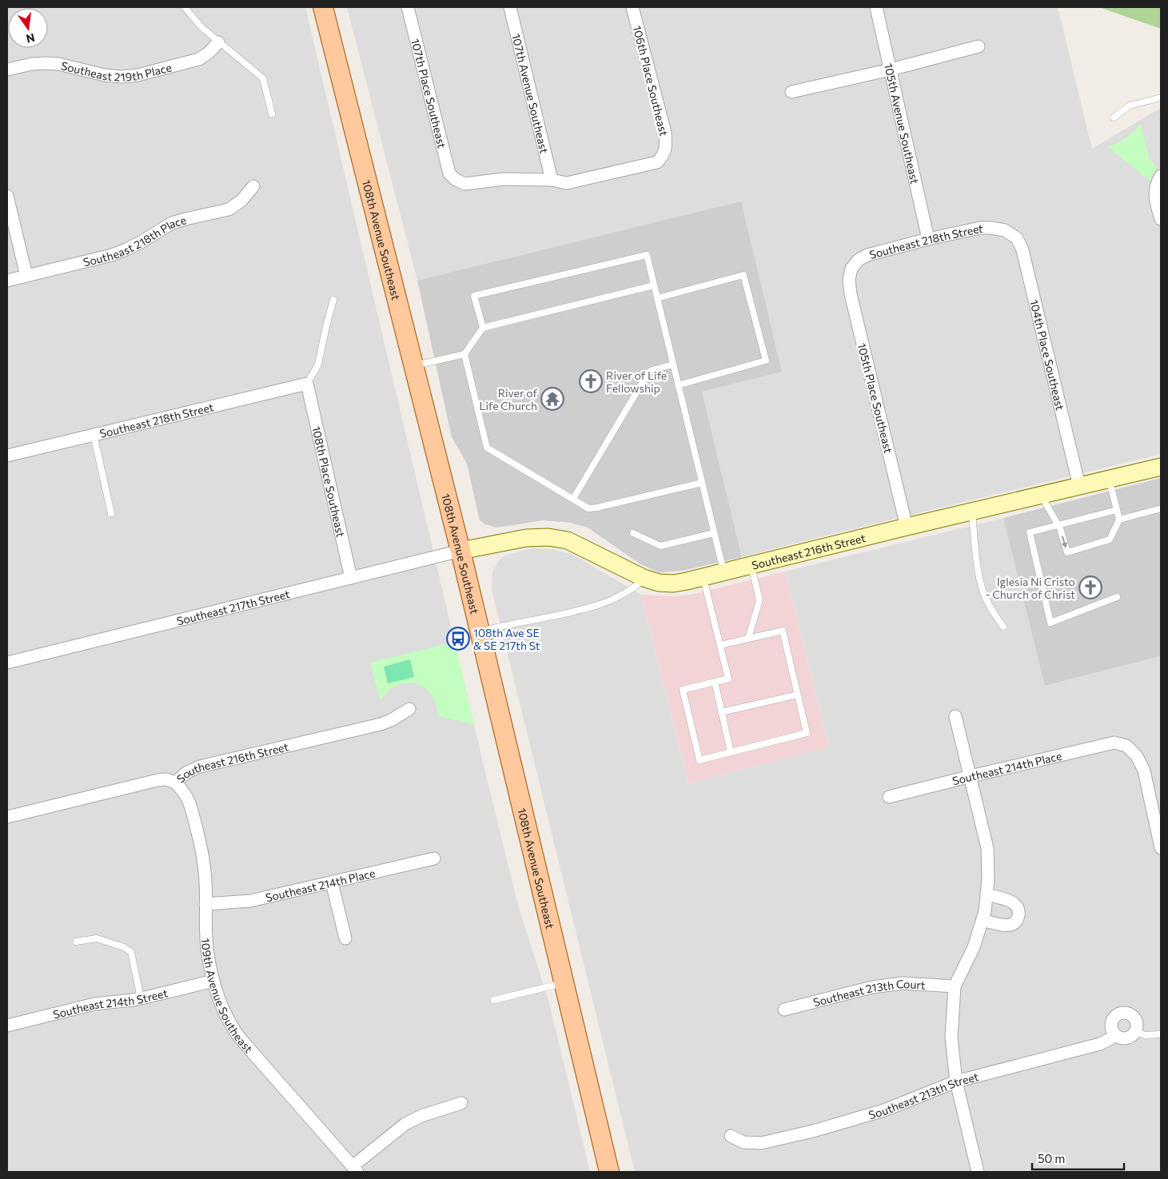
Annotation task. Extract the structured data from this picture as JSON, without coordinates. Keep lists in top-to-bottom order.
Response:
{
  "streets": {
    "main road": ["108th Avenue Southeast"],
    "street": [
      "Southeast 219th Place",
      "106th Place Southeast",
      "107th Place Southeast",
      "107th Avenue Southeast",
      "105th Avenue Southeast",
      "Southeast 218th Place",
      "Southeast 218th Street",
      "104th Place Southeast",
      "105th Place Southeast",
      "108th Place Southeast",
      "Southeast 216th Street",
      "Southeast 217th Street",
      "Southeast 214th Place",
      "109th Avenue Southeast",
      "Southeast 213th Court",
      "Southeast 214th Street",
      "Southeast 213th Street"
    ]
  },
  "crossings": [
    ["106th Place Southeast", "107th Place Southeast"],
    ["106th Place Southeast", "107th Avenue Southeast"],
    ["107th Place Southeast", "107th Avenue Southeast"],
    ["105th Avenue Southeast", "Southeast 218th Street"],
    ["108th Avenue Southeast", "Southeast 216th Street"],
    ["108th Avenue Southeast", "Southeast 217th Street"],
    ["Southeast 218th Street", "104th Place Southeast"],
    ["Southeast 218th Street", "105th Place Southeast"],
    ["Southeast 218th Street", "108th Place Southeast"],
    ["104th Place Southeast", "Southeast 216th Street"],
    ["105th Place Southeast", "Southeast 216th Street"],
    ["108th Place Southeast", "Southeast 217th Street"],
    ["Southeast 216th Street", "Southeast 217th Street"],
    ["Southeast 216th Street", "109th Avenue Southeast"],
    ["Southeast 214th Place", "109th Avenue Southeast"],
    ["109th Avenue Southeast", "Southeast 214th Street"]
  ],
  "places": {
    "church": ["River of Life Fellowship", "Iglesia Ni Cristo - Church of Christ"],
    "temple": ["River of Life Church"],
    "bus stop": ["108th Ave SE & SE 217th St"]
  },
  "scale_bar": "50 m",
  "north": "bottom"
}
